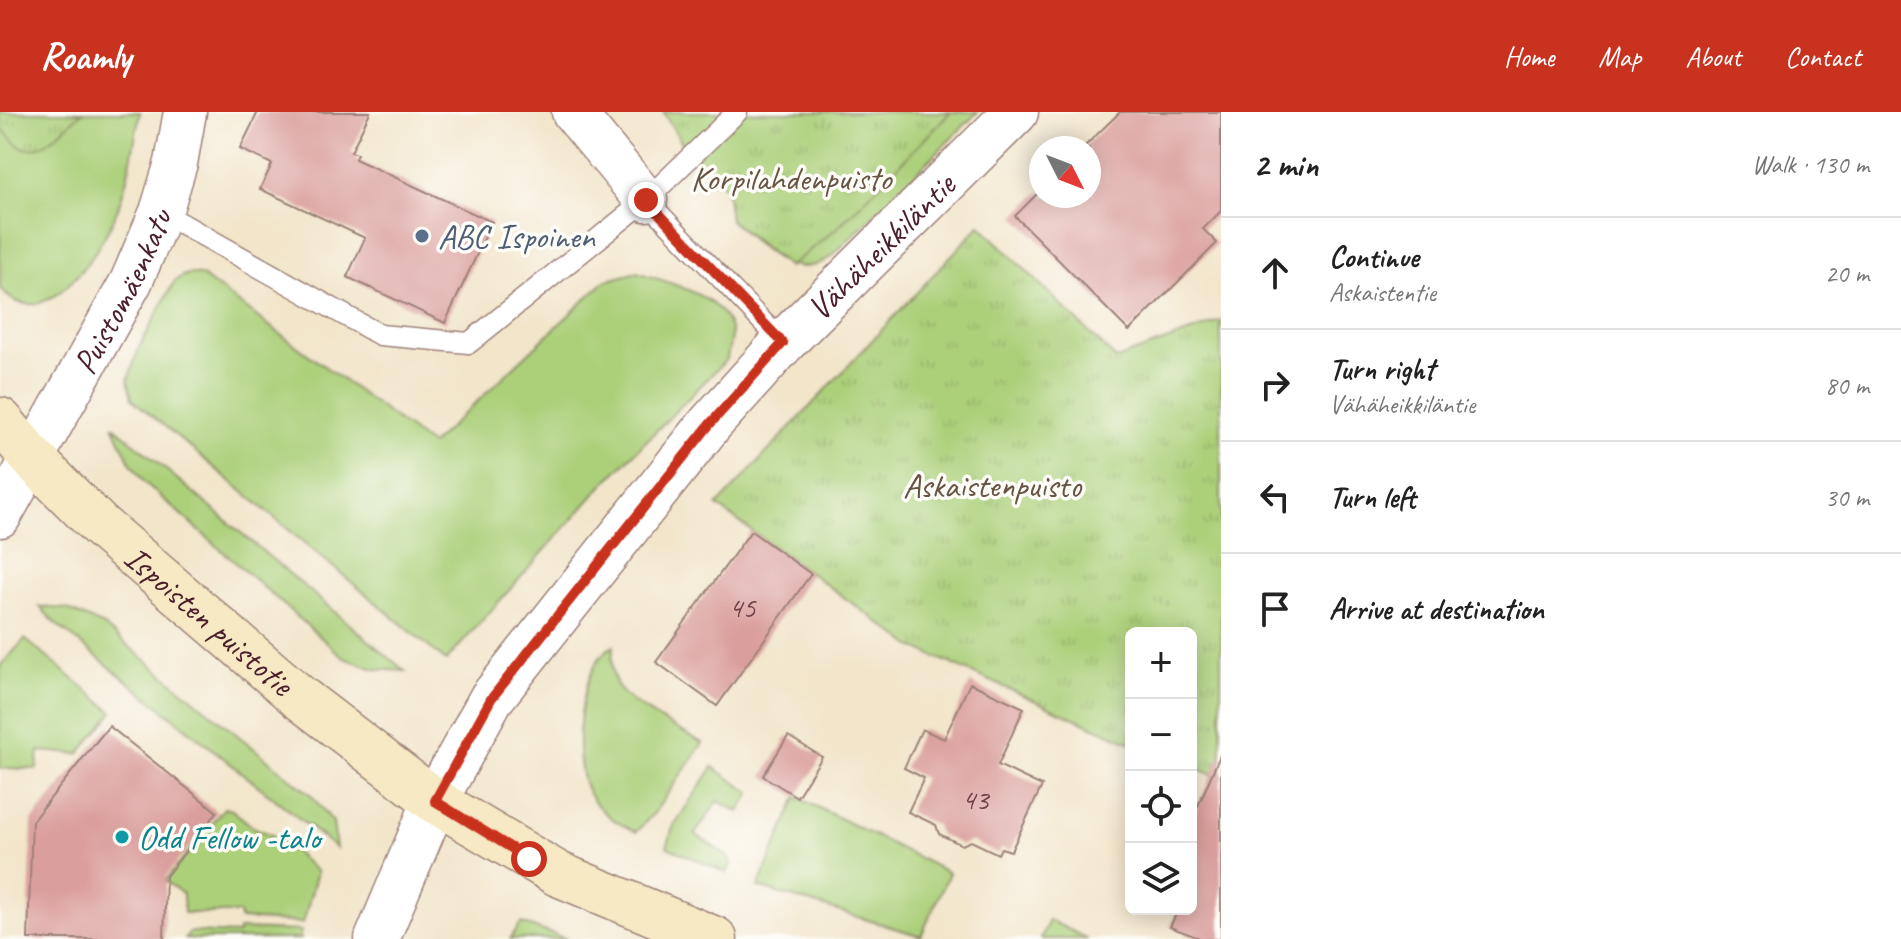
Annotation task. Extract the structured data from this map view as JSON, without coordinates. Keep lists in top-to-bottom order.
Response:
{
  "streets": {
    "main road": ["Ispoisten puistotie"],
    "street": ["Vähäheikkiläntie", "Puistomäenkatu"]
  },
  "crossings": [
    ["Vähäheikkiläntie", "Ispoisten puistotie"],
    ["Puistomäenkatu", "Ispoisten puistotie"]
  ],
  "parks": ["Korpilahdenpuisto", "Askaistenpuisto"],
  "places": ["ABC Ispoinen", "Odd Fellow -talo"],
  "house_numbers": ["45", "43"],
  "north": "bottom right",
  "page": {
    "header": "Roamly",
    "nav": [
      "Home",
      "Map",
      "About",
      "Contact"
    ],
    "heading": ["2 min", "Walk · 130 m"],
    "list": [
      ["Continue", "Askaistentie", "20 m"],
      ["Turn right", "Vähäheikkiläntie", "80 m"],
      ["Turn left", "30 m"],
      "Arrive at destination"
    ],
    "map_buttons": ["+", "−"]
  }
}
